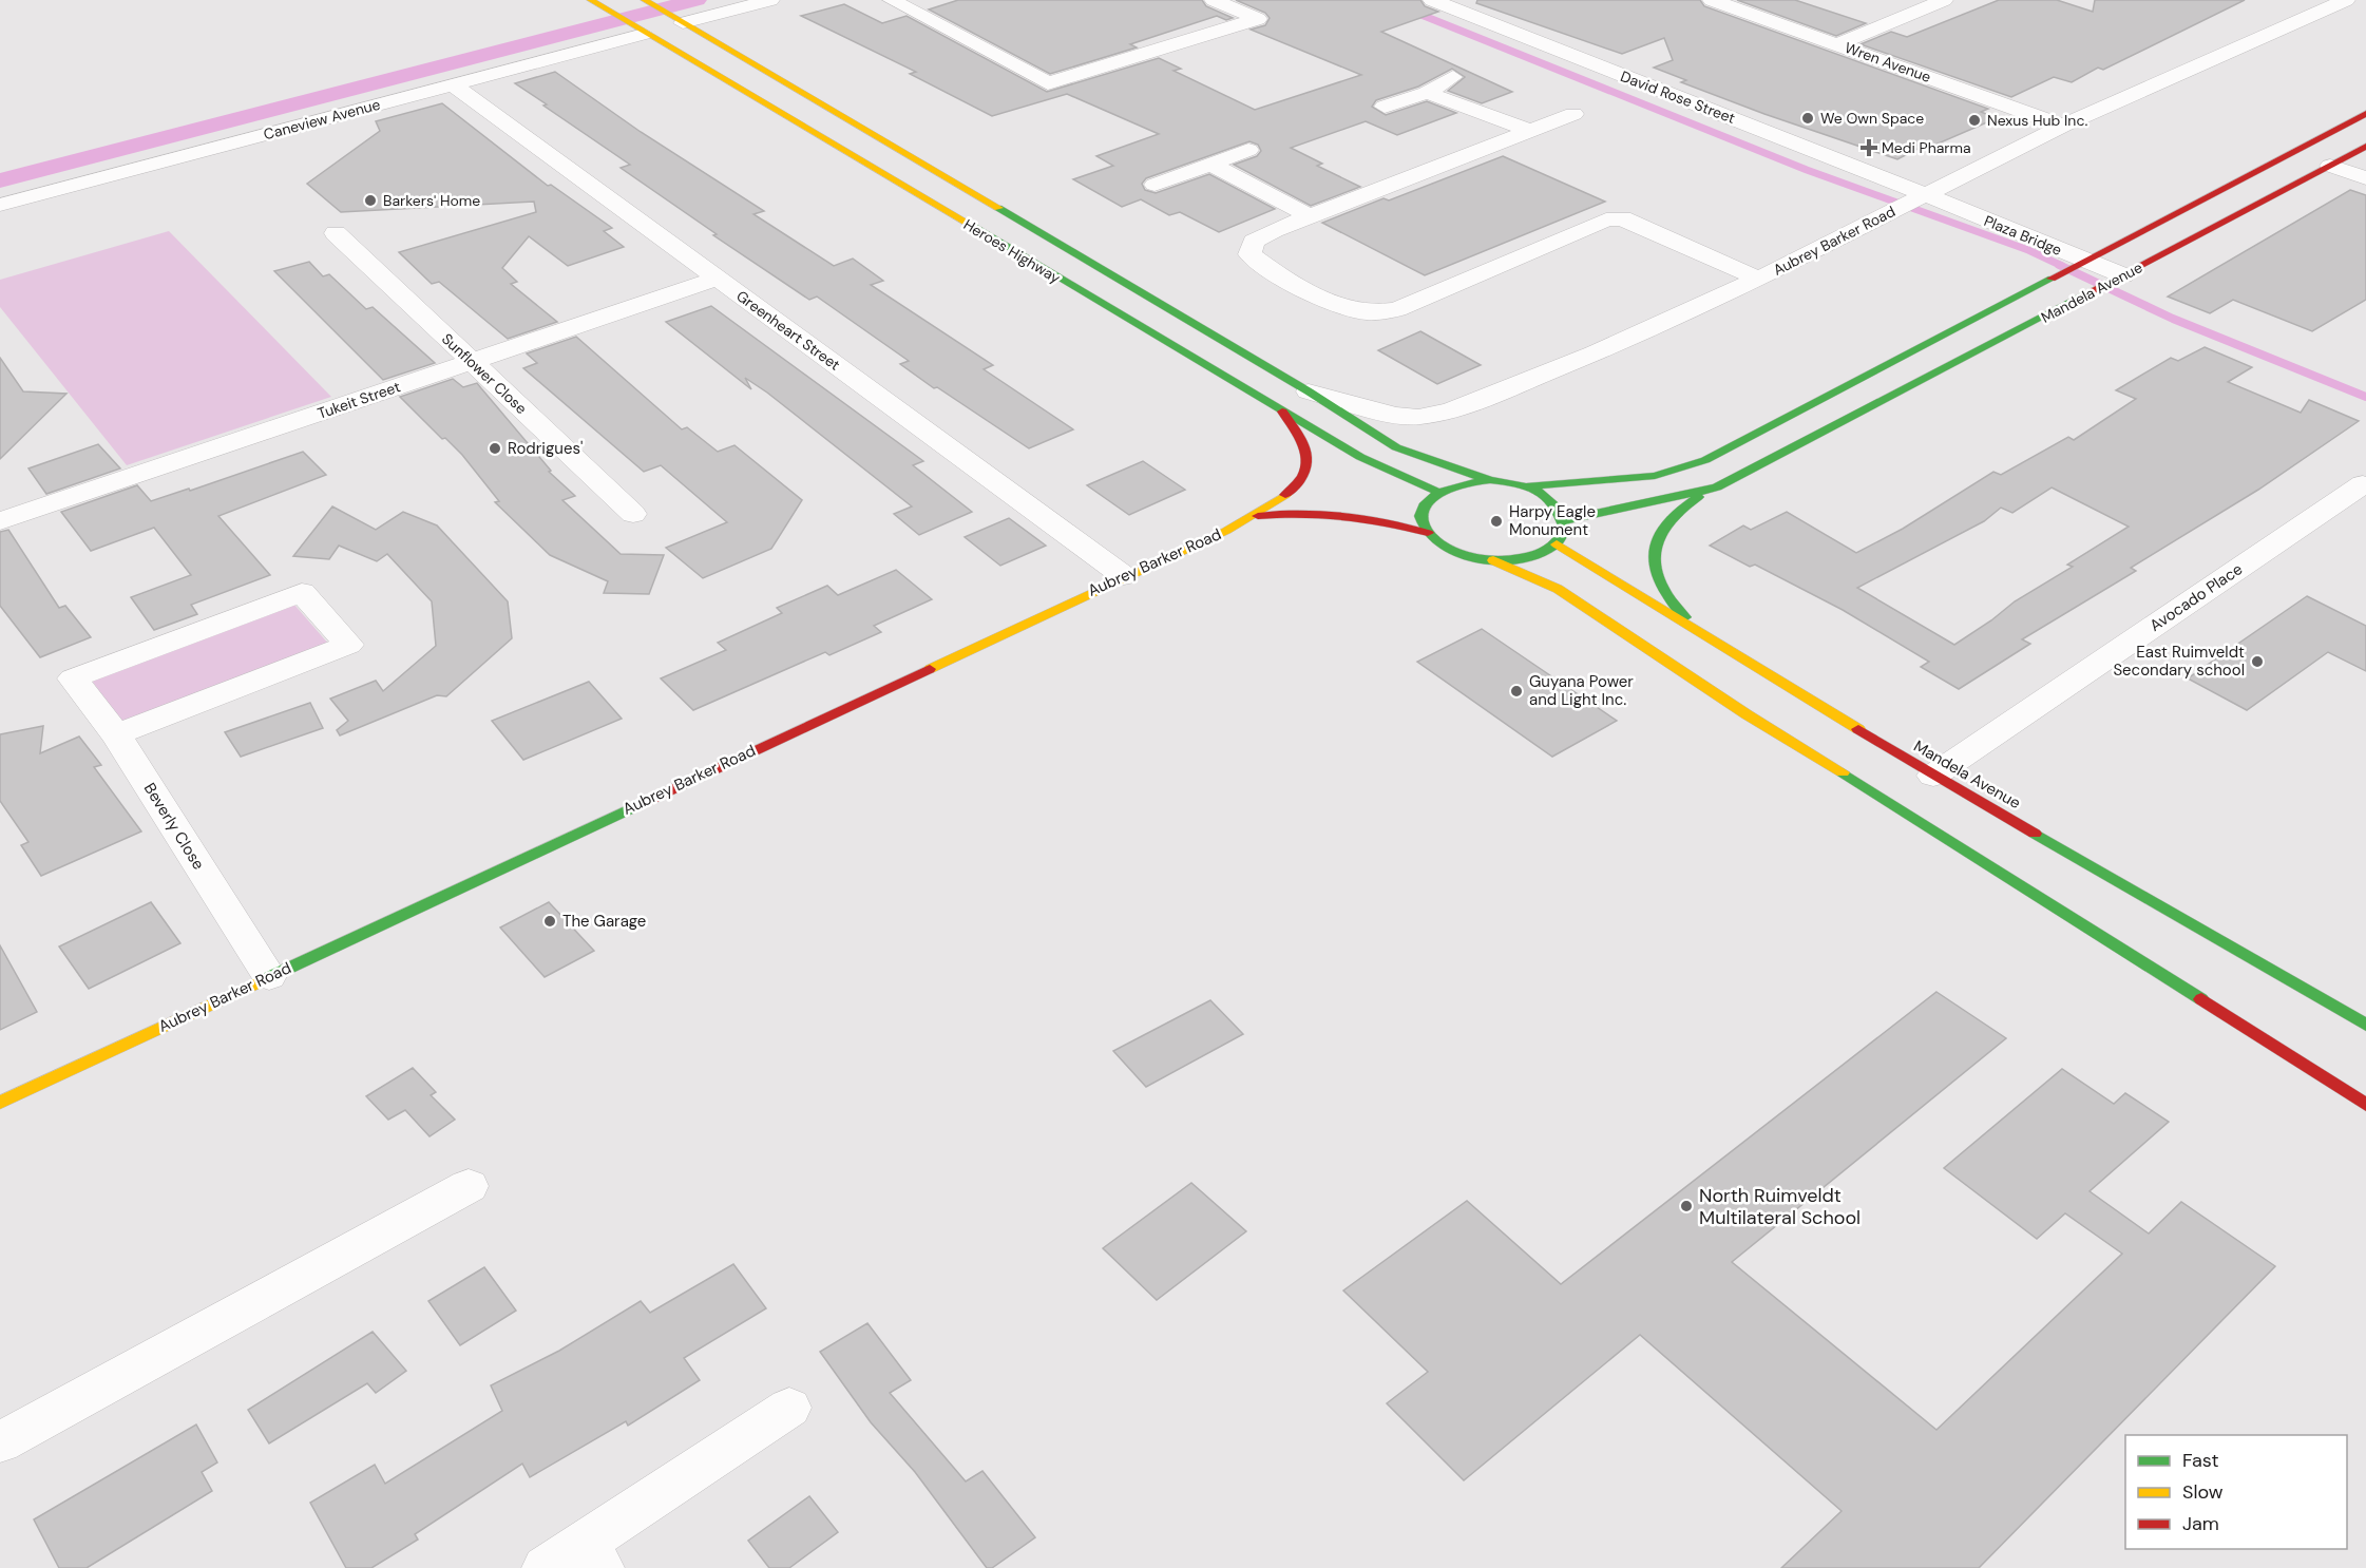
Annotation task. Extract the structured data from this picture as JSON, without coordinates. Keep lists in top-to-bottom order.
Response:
{
  "streets": {
    "main road": ["Aubrey Barker Road", "Heroes Highway", "Mandela Avenue"],
    "street": [
      "Wren Avenue",
      "David Rose Street",
      "Caneview Avenue",
      "Plaza Bridge",
      "Greenheart Street",
      "Sunflower Close",
      "Tukeit Street",
      "Avocado Place",
      "Beverly Close"
    ]
  },
  "crossings": [
    ["Wren Avenue", "Aubrey Barker Road"],
    ["David Rose Street", "Plaza Bridge"],
    ["David Rose Street", "Aubrey Barker Road"],
    ["Caneview Avenue", "Heroes Highway"],
    ["Caneview Avenue", "Greenheart Street"],
    ["Plaza Bridge", "Aubrey Barker Road"],
    ["Plaza Bridge", "Mandela Avenue"],
    ["Aubrey Barker Road", "Heroes Highway"],
    ["Aubrey Barker Road", "Greenheart Street"],
    ["Aubrey Barker Road", "Beverly Close"],
    ["Mandela Avenue", "Avocado Place"],
    ["Greenheart Street", "Tukeit Street"],
    ["Sunflower Close", "Tukeit Street"]
  ],
  "places": {
    "other": [
      "We Own Space",
      "Nexus Hub Inc.",
      "Barkers' Home",
      "Rodrigues'",
      "Harpy Eagle Monument",
      "East Ruimveldt Secondary school",
      "Guyana Power and Light Inc.",
      "The Garage",
      "North Ruimveldt Multilateral School"
    ],
    "health": ["Medi Pharma"]
  },
  "legend": ["Fast", "Slow", "Jam"]
}
